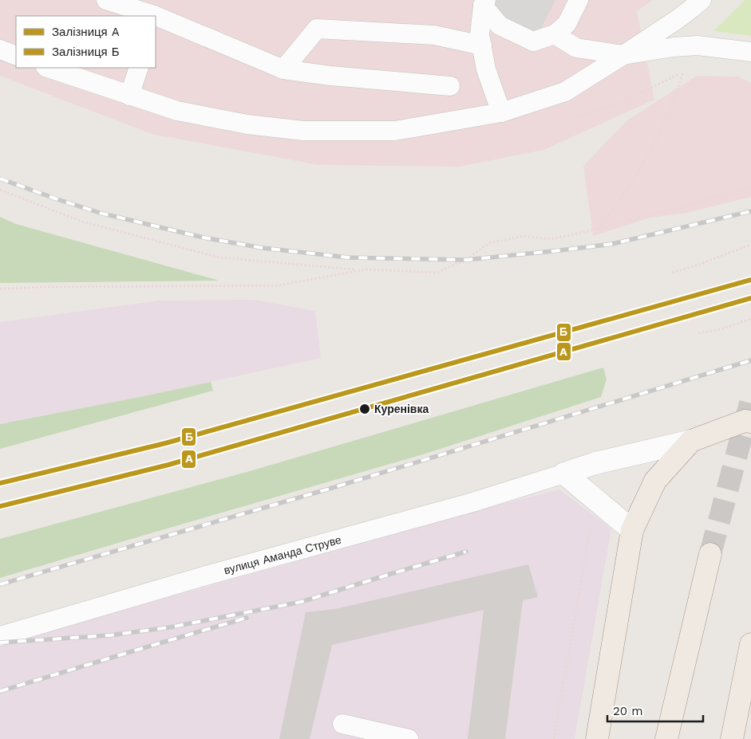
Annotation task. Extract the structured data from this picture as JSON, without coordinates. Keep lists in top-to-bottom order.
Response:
{
  "streets": {
    "street": ["вулиця Аманда Струве"]
  },
  "places": ["Куренівка"],
  "lines": ["rail line Б", "rail line A"],
  "legend": ["Залізниця A", "Залізниця Б"],
  "scale_bar": "20 m"
}
